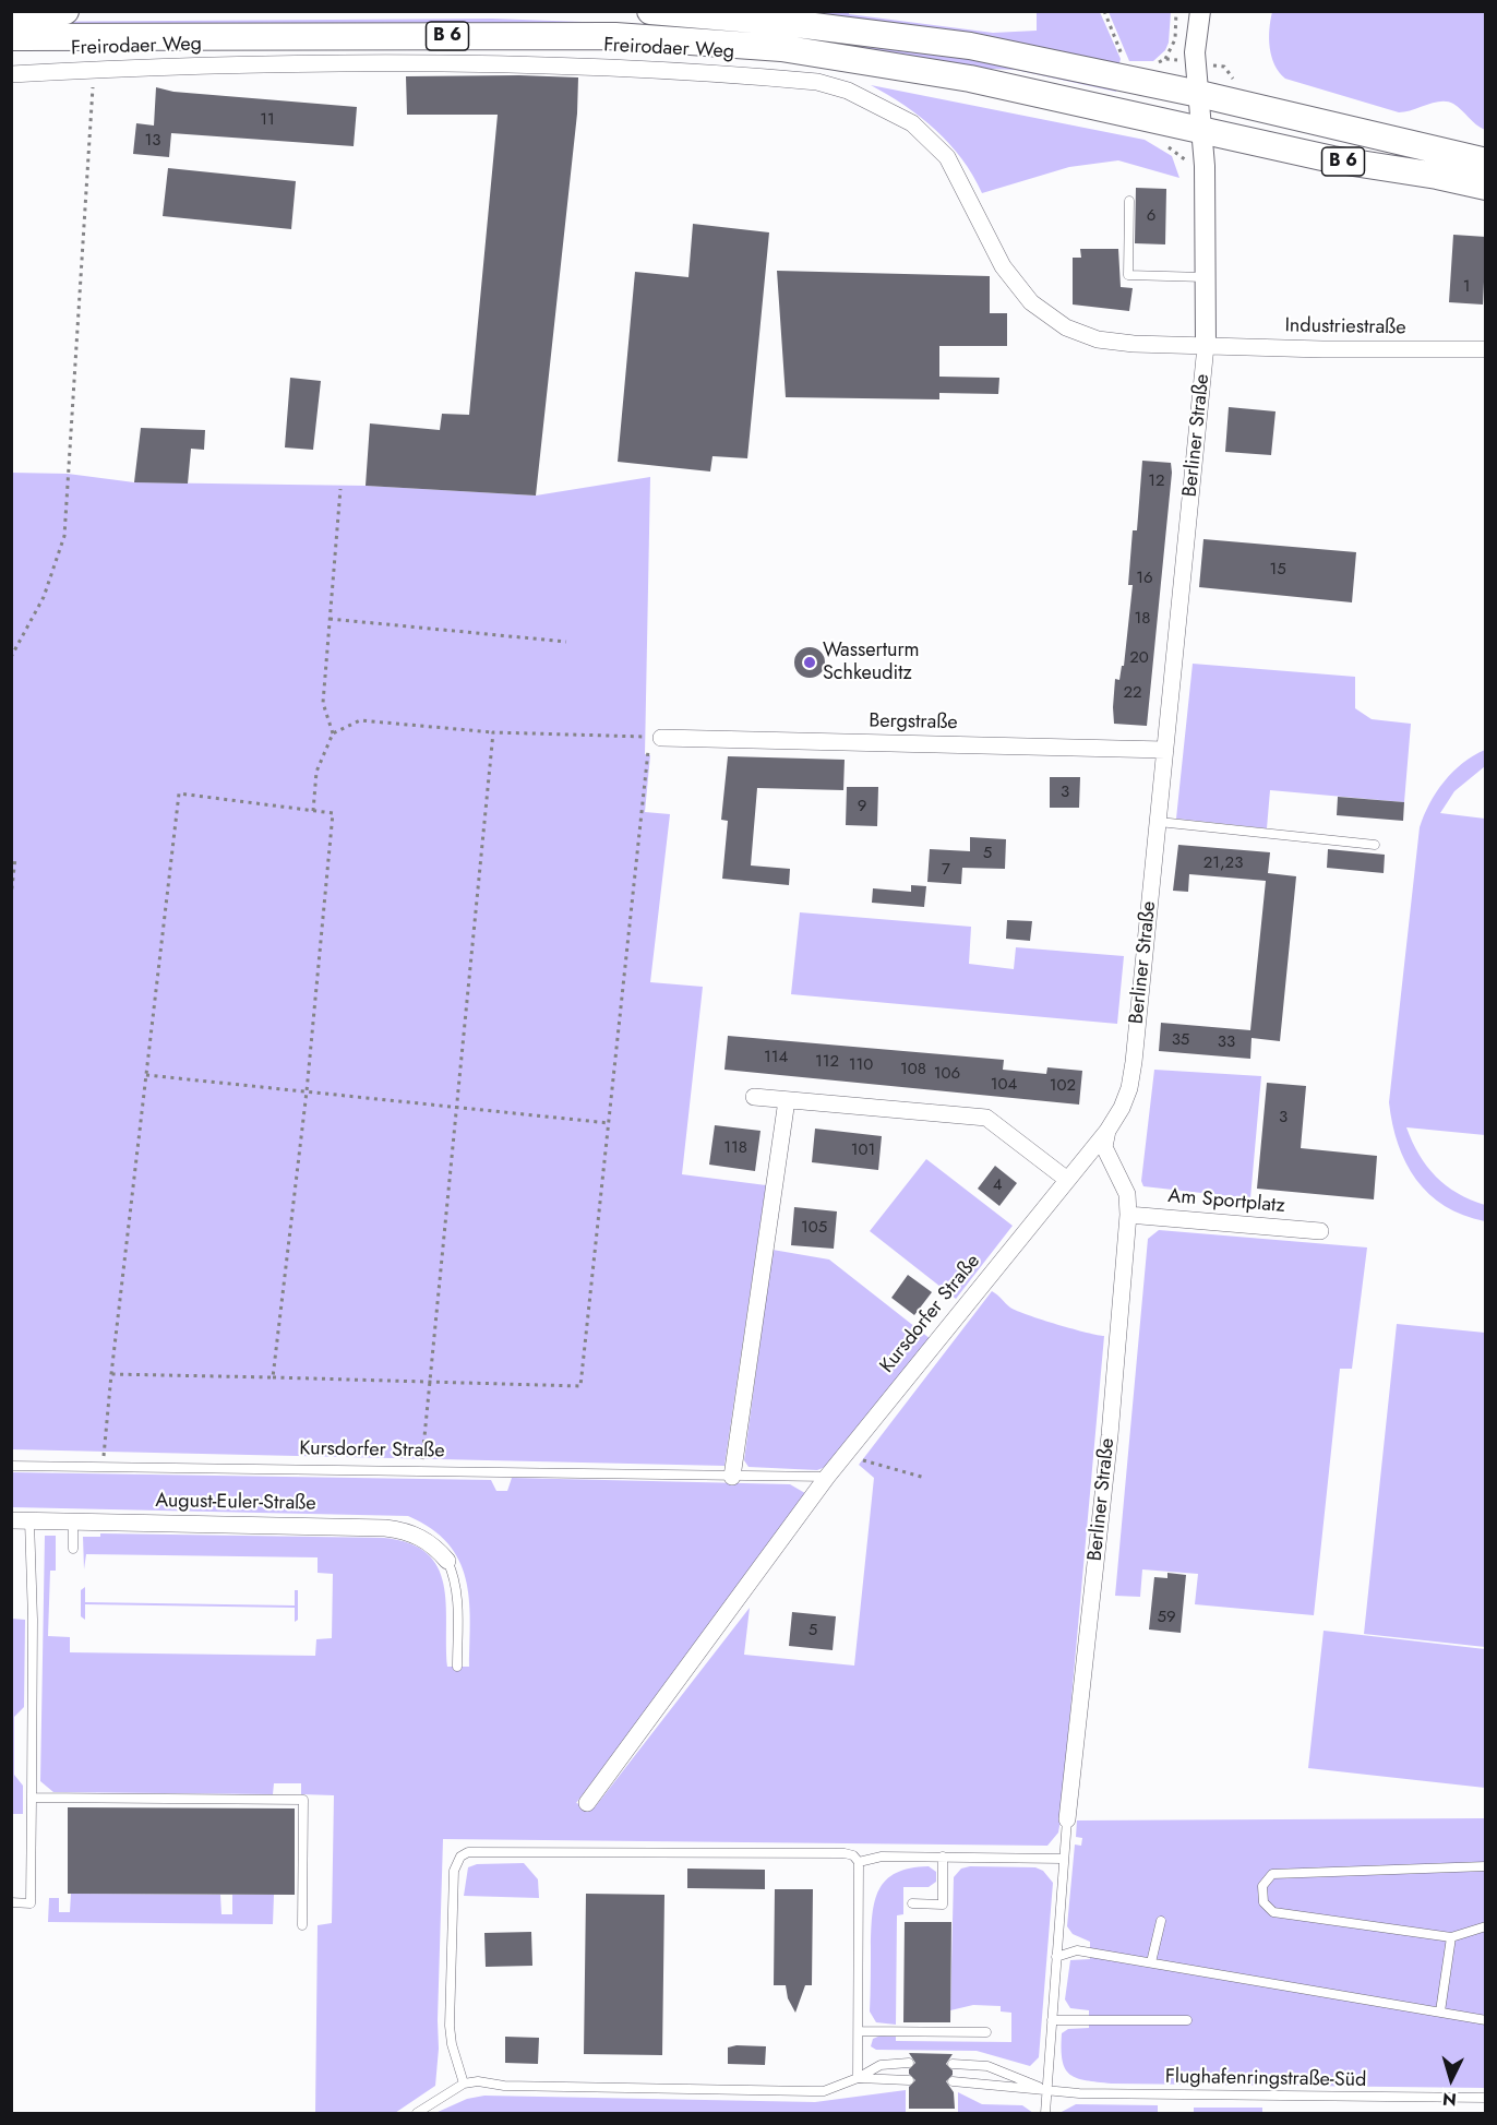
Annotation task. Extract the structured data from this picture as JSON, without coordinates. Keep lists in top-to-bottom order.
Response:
{
  "streets": {
    "main road": ["B 6"],
    "street": [
      "Freirodaer Weg",
      "Industriestraße",
      "Berliner Straße",
      "Bergstraße",
      "Am Sportplatz",
      "Kursdorfer Straße",
      "August-Euler-Straße"
    ],
    "lane": ["Flughafenringstraße-Süd"]
  },
  "crossings": [
    ["B 6", "Berliner Straße"],
    ["Freirodaer Weg", "Industriestraße"],
    ["Freirodaer Weg", "Berliner Straße"],
    ["Industriestraße", "Berliner Straße"],
    ["Berliner Straße", "Bergstraße"],
    ["Berliner Straße", "Am Sportplatz"],
    ["Berliner Straße", "Kursdorfer Straße"]
  ],
  "places": ["Wasserturm Schkeuditz"],
  "house_numbers": [
    "11",
    "13",
    "6",
    "1",
    "12",
    "15",
    "16",
    "18",
    "20",
    "22",
    "3",
    "9",
    "5",
    "21,23",
    "7",
    "35",
    "33",
    "114",
    "112",
    "110",
    "108",
    "106",
    "104",
    "102",
    "3",
    "118",
    "101",
    "4",
    "105",
    "59",
    "5"
  ],
  "north": "bottom"
}
